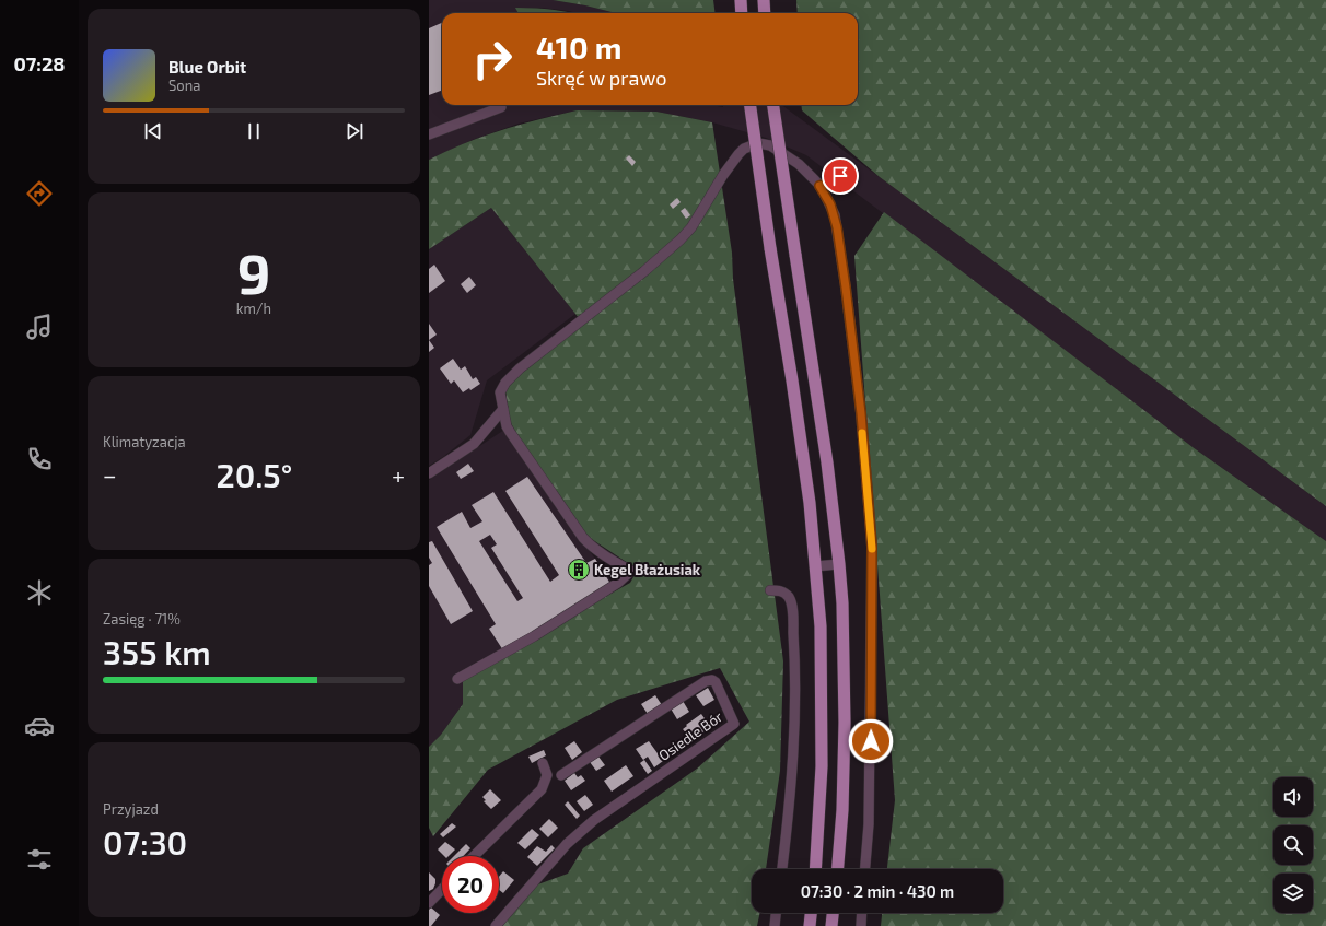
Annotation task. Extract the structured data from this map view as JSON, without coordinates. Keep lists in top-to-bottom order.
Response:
{
  "streets": {
    "street": ["Osiedle Bór"]
  },
  "places": {
    "building": ["Kegel Błażusiak"]
  },
  "page": {
    "tabs": "07:28",
    "turn": ["410 m", "Skręć w prawo"],
    "song": ["Blue Orbit", "Sona"],
    "tile": [
      ["9", "km/h"],
      "Klimatyzacja",
      ["Zasięg · 71%", "355 km"],
      ["Przyjazd", "07:30"]
    ],
    "heat": ["−", "20.5°", "+"],
    "limit": "20",
    "trip": "07:30 · 2 min · 430 m"
  }
}
